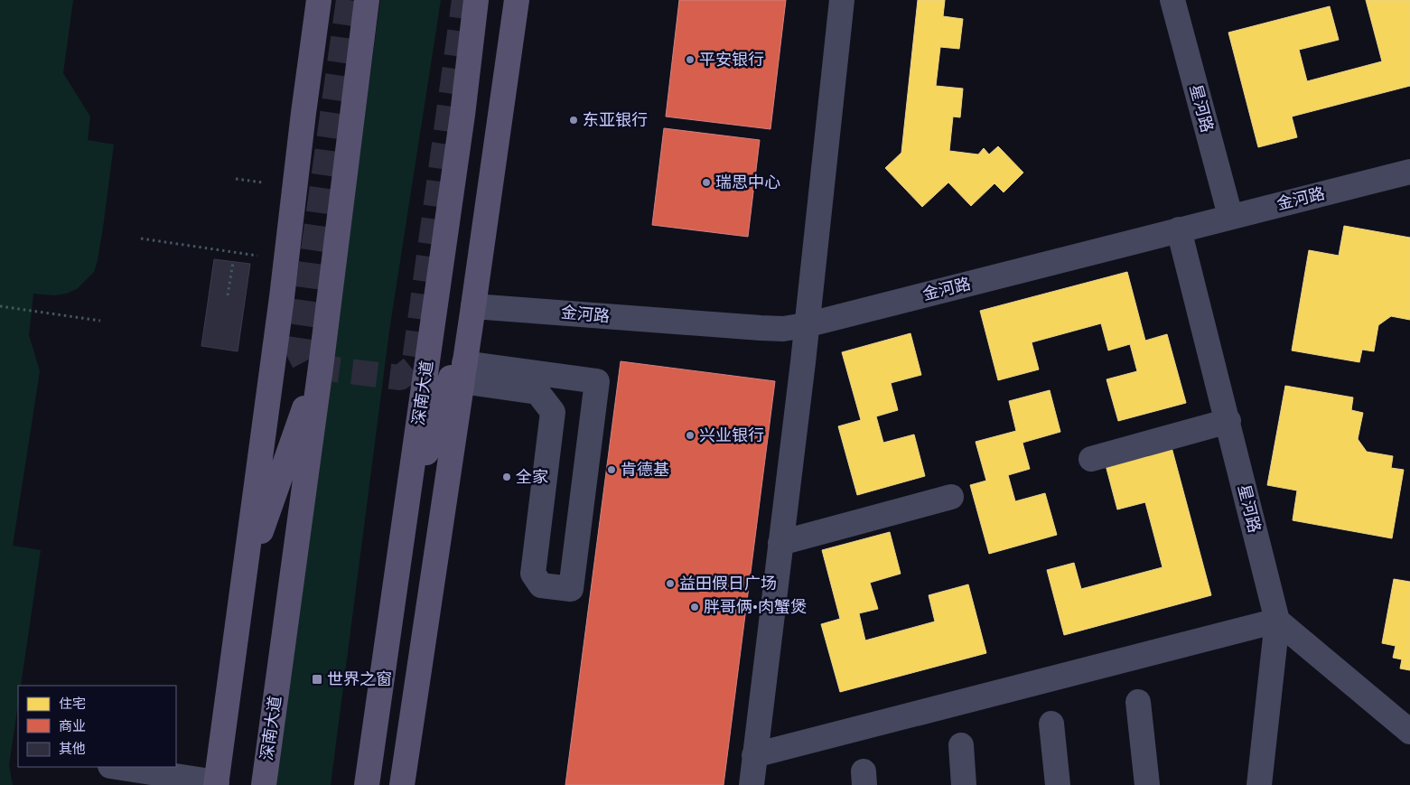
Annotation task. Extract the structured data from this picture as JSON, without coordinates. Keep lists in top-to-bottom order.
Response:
{
  "streets": {
    "main road": ["深南大道"],
    "street": ["星河路", "金河路"]
  },
  "crossings": [
    ["星河路", "金河路"]
  ],
  "places": {
    "other": [
      "平安银行",
      "东亚银行",
      "瑞思中心",
      "兴业银行",
      "肯德基",
      "全家",
      "益田假日广场",
      "胖哥俩·肉蟹煲"
    ],
    "transit": ["世界之窗"]
  },
  "legend": ["住宅", "商业", "其他"]
}
